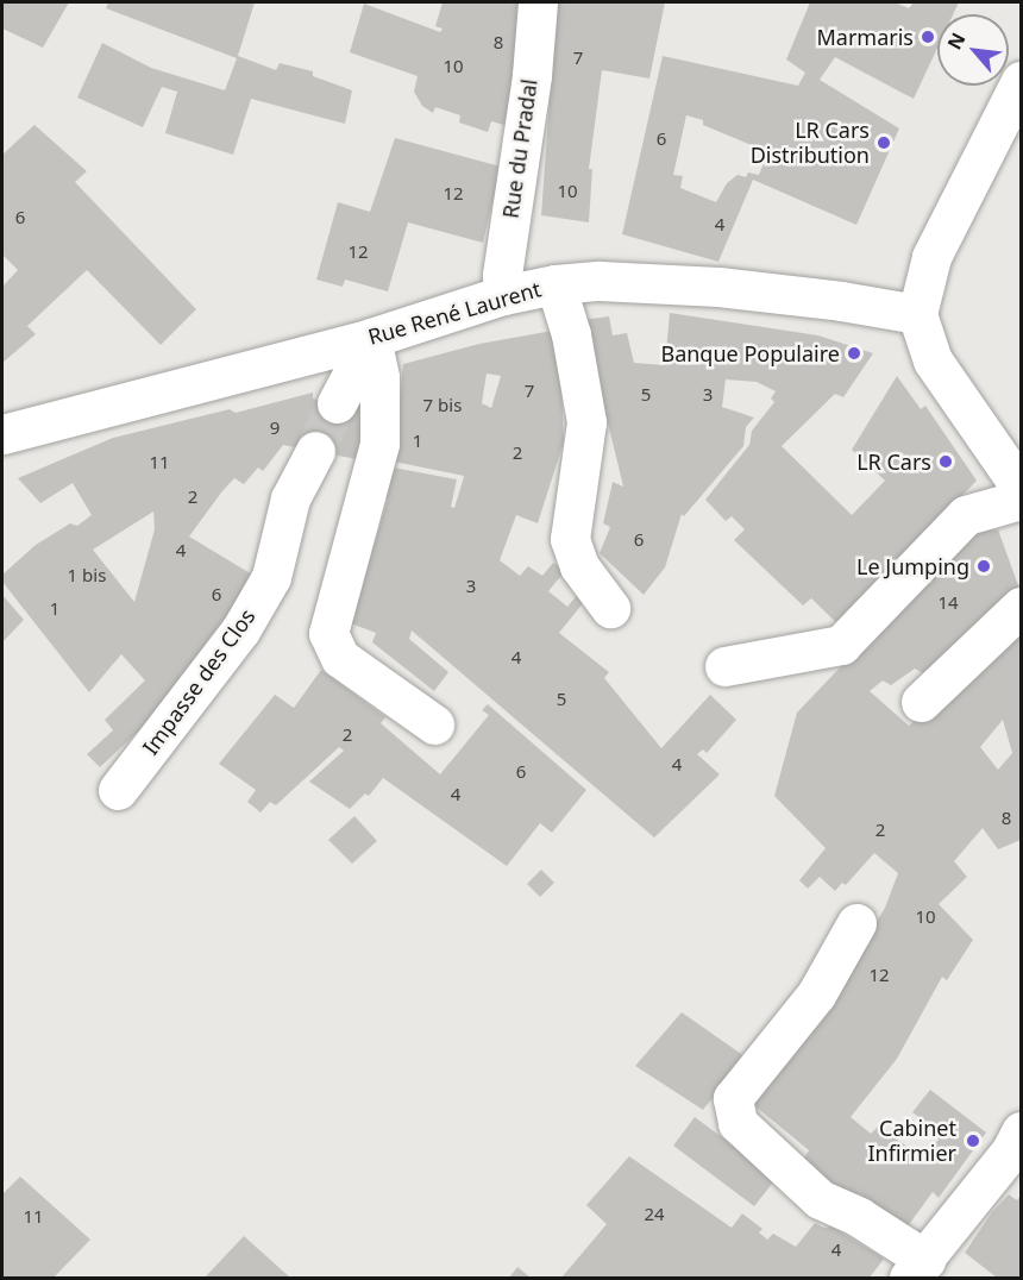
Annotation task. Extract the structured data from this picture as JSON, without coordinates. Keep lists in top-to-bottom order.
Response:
{
  "streets": {
    "street": ["Rue du Pradal", "Rue René Laurent", "Impasse des Clos"]
  },
  "crossings": [
    ["Rue du Pradal", "Rue René Laurent"]
  ],
  "places": [
    "Marmaris",
    "LR Cars Distribution",
    "Banque Populaire",
    "LR Cars",
    "Le Jumping",
    "Cabinet Infirmier"
  ],
  "house_numbers": [
    "8",
    "7",
    "10",
    "6",
    "10",
    "12",
    "6",
    "4",
    "12",
    "7",
    "5",
    "3",
    "7 bis",
    "9",
    "1",
    "2",
    "11",
    "2",
    "6",
    "4",
    "1 bis",
    "3",
    "6",
    "14",
    "1",
    "4",
    "5",
    "2",
    "4",
    "6",
    "4",
    "8",
    "2",
    "10",
    "12",
    "24",
    "11",
    "4"
  ],
  "north": "top left"
}
